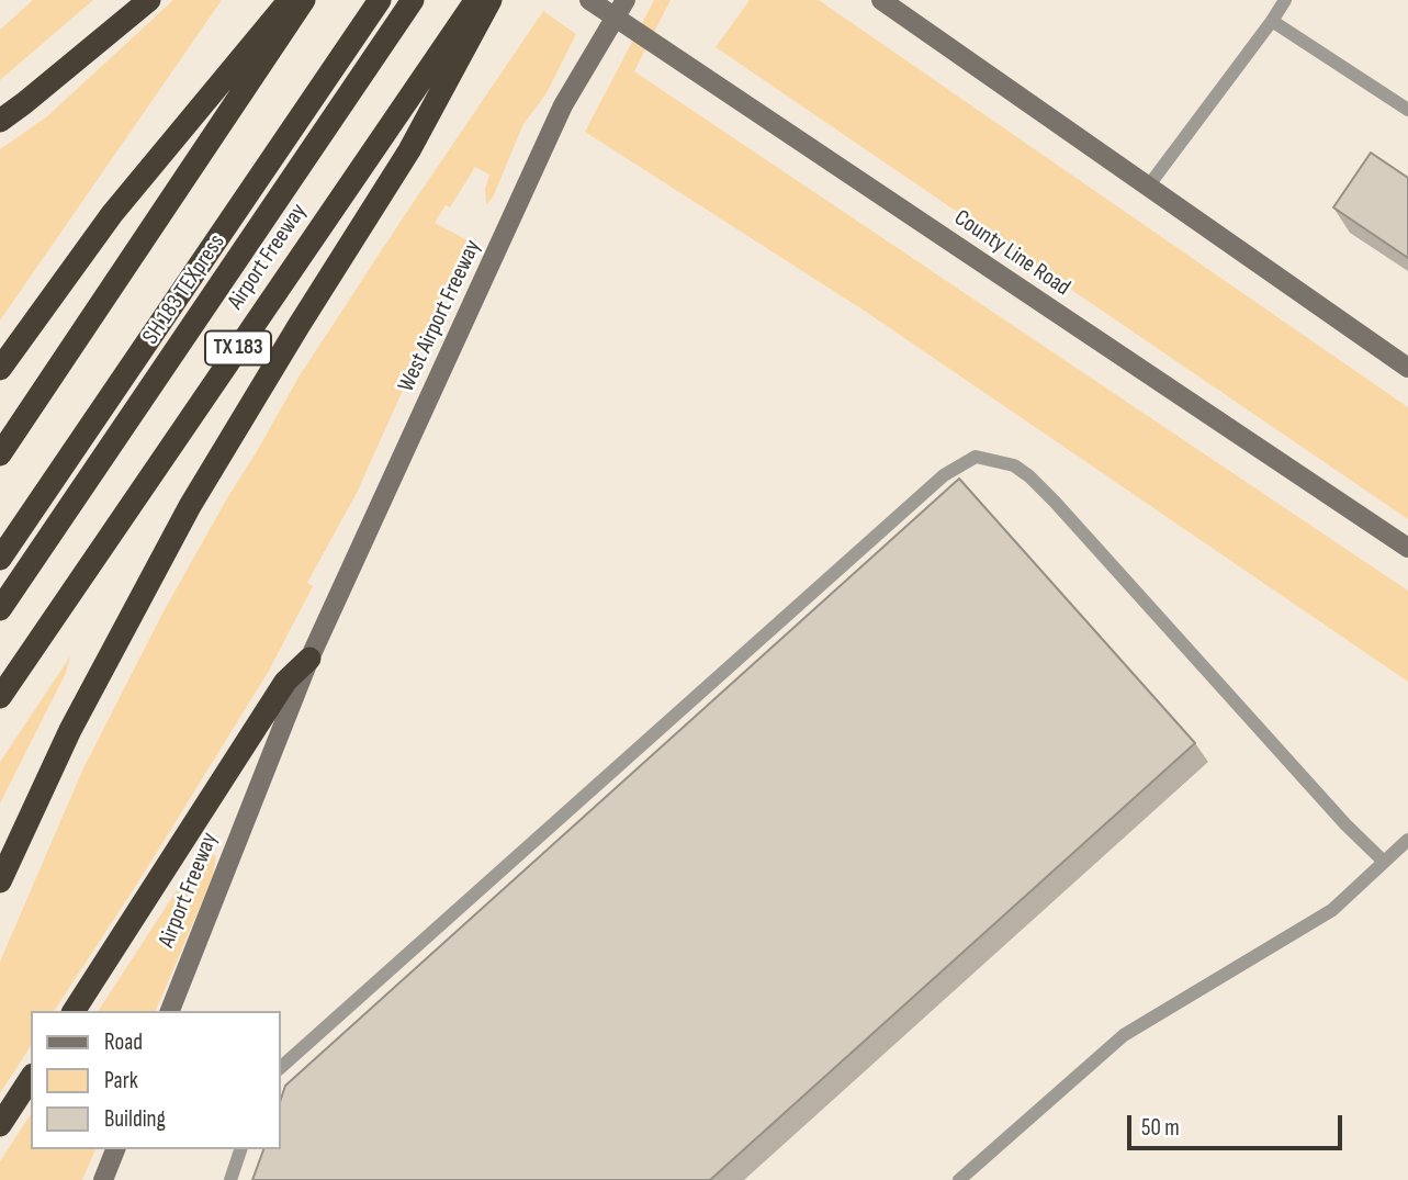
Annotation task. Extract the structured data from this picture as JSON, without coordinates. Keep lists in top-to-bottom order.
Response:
{
  "streets": {
    "highway": ["Airport Freeway", "SH 183 TEXpress", "TX 183"],
    "main road": ["County Line Road", "West Airport Freeway"]
  },
  "crossings": [
    ["Airport Freeway", "West Airport Freeway"]
  ],
  "legend": ["Road", "Park", "Building"],
  "scale_bar": "50 m"
}
